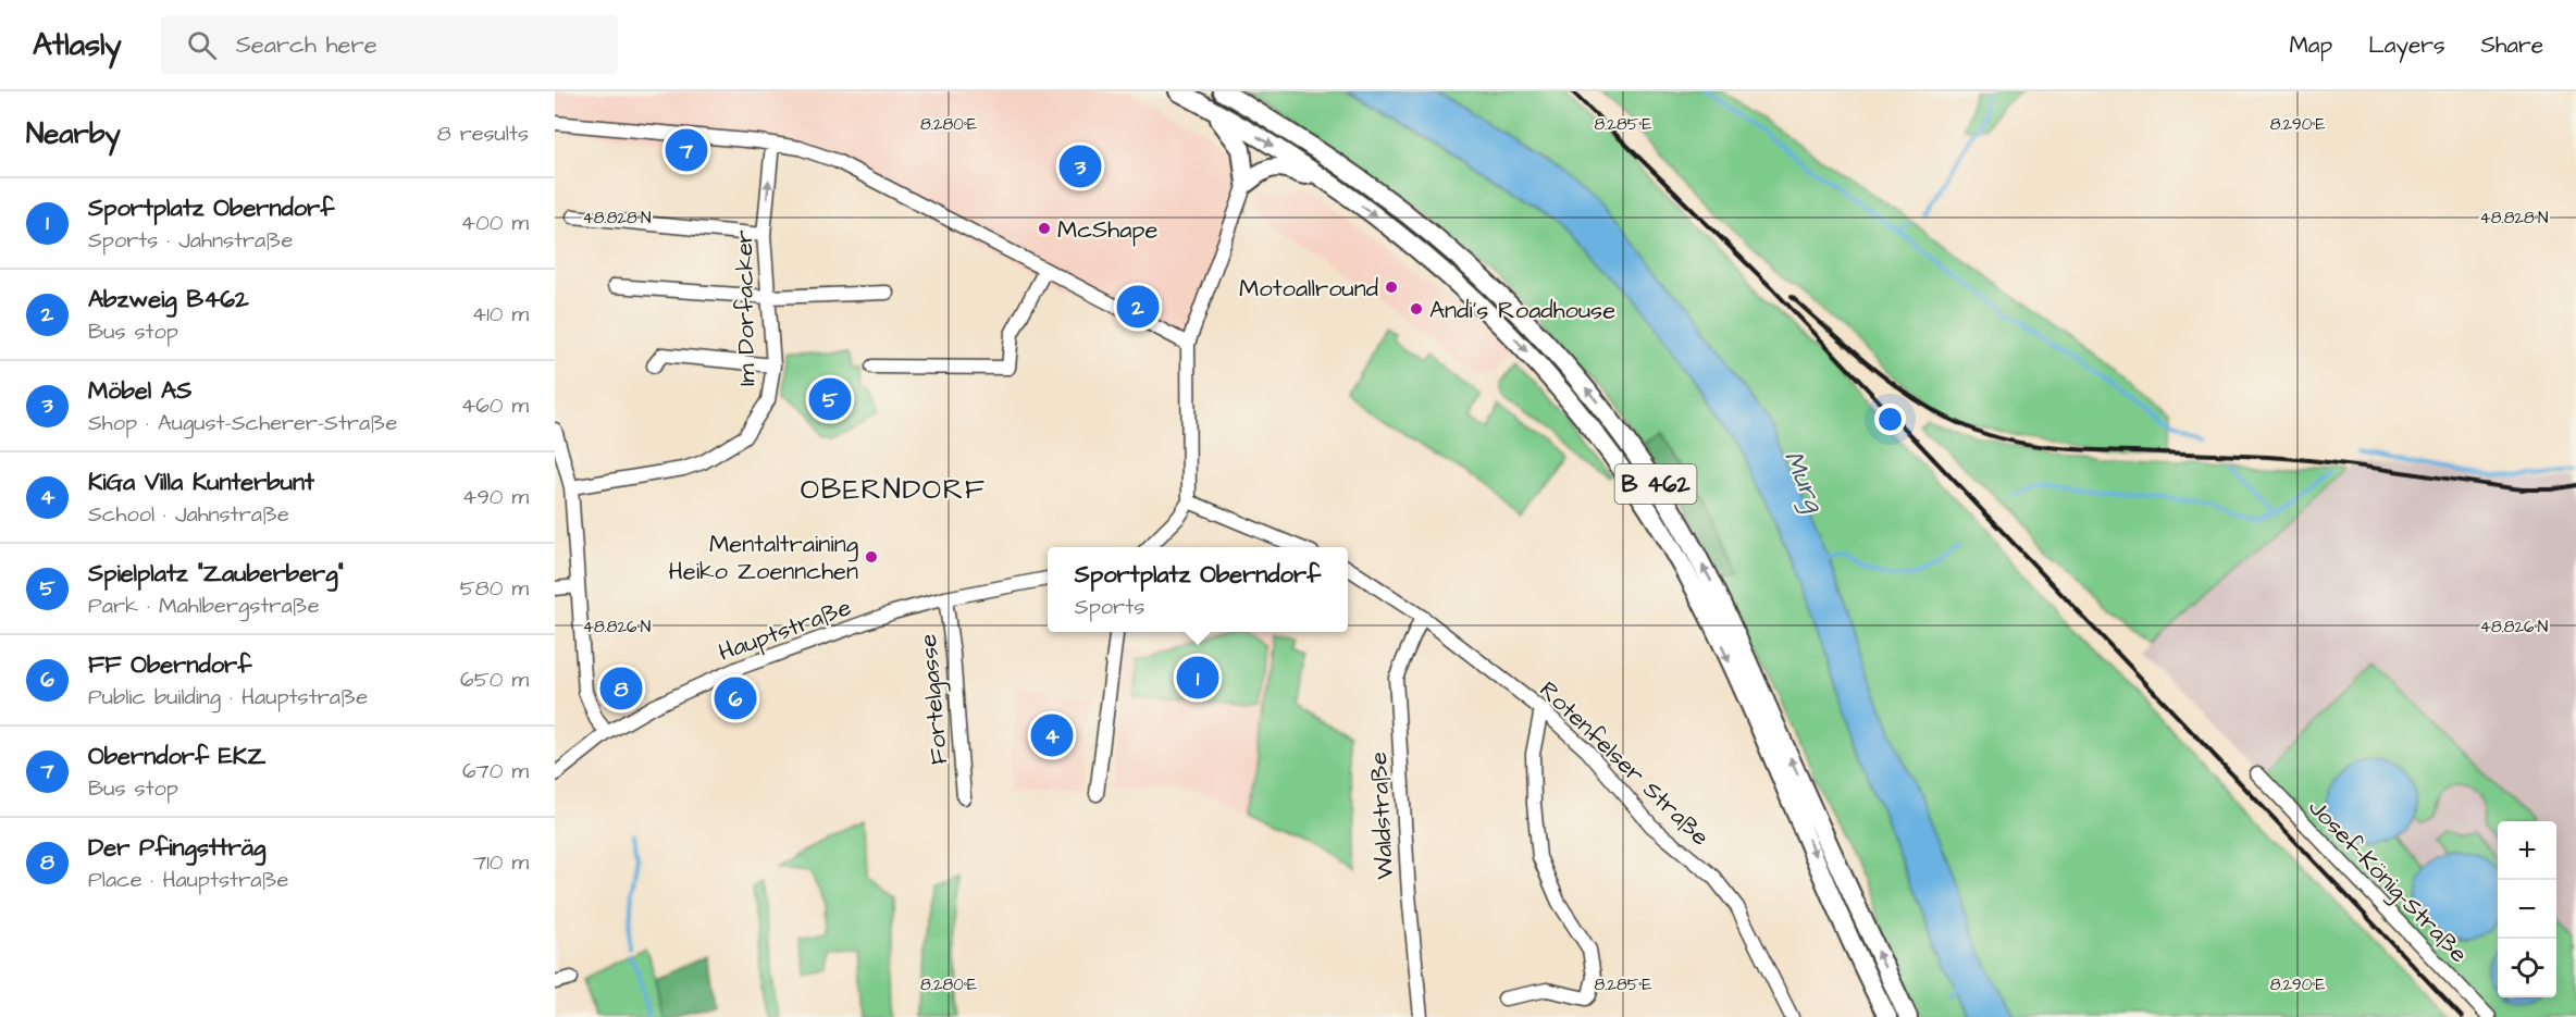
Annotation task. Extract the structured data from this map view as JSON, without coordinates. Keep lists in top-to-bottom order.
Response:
{
  "streets": {
    "highway": ["B 462"],
    "street": [
      "Im Dorfacker",
      "Hauptstraße",
      "Fortelgasse",
      "Rotenfelser Straße",
      "Waldstraße",
      "Josef-König-Straße"
    ]
  },
  "crossings": [
    ["Hauptstraße", "Fortelgasse"],
    ["Rotenfelser Straße", "Waldstraße"]
  ],
  "districts": ["OBERNDORF"],
  "water": ["Murg"],
  "places": [
    "McShape",
    "Motoallround",
    "Andi's Roadhouse",
    "Mentaltraining Heiko Zoennchen"
  ],
  "page": {
    "header": "Atlasly",
    "search": "Search here",
    "nav": ["Map", "Layers", "Share"],
    "heading": ["Nearby", "8 results"],
    "pins": [
      "7",
      "3",
      "2",
      "5",
      "1",
      "8",
      "6",
      "4"
    ],
    "list": [
      {
        "mark": "1",
        "name": "Sportplatz Oberndorf",
        "note": "Sports · Jahnstraße",
        "value": "400 m"
      },
      {
        "mark": "2",
        "name": "Abzweig B462",
        "note": "Bus stop",
        "value": "410 m"
      },
      {
        "mark": "3",
        "name": "Möbel AS",
        "note": "Shop · August-Scherer-Straße",
        "value": "460 m"
      },
      {
        "mark": "4",
        "name": "KiGa Villa Kunterbunt",
        "note": "School · Jahnstraße",
        "value": "490 m"
      },
      {
        "mark": "5",
        "name": "Spielplatz \"Zauberberg\"",
        "note": "Park · Mahlbergstraße",
        "value": "580 m"
      },
      {
        "mark": "6",
        "name": "FF Oberndorf",
        "note": "Public building · Hauptstraße",
        "value": "650 m"
      },
      {
        "mark": "7",
        "name": "Oberndorf EKZ",
        "note": "Bus stop",
        "value": "670 m"
      },
      {
        "mark": "8",
        "name": "Der Pfingstträg",
        "note": "Place · Hauptstraße",
        "value": "710 m"
      }
    ],
    "popup": ["Sportplatz Oberndorf", "Sports"],
    "map_buttons": ["+", "−"]
  },
  "coordinates": [
    "8.280°E",
    "8.285°E",
    "8.290°E",
    "48.828°N",
    "48.826°N"
  ]
}
